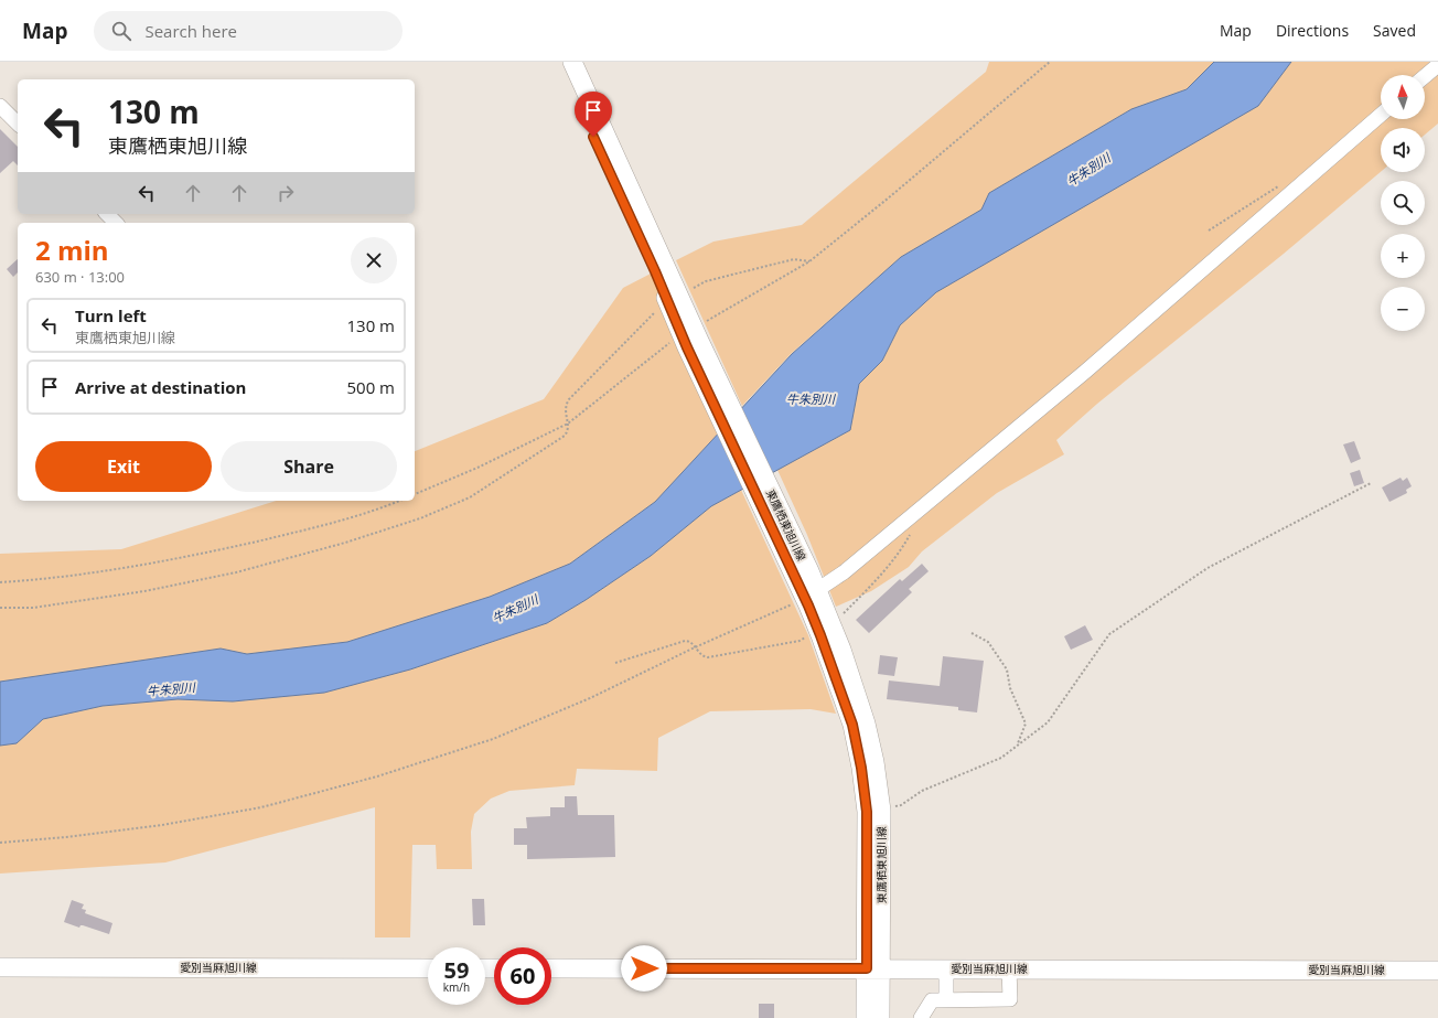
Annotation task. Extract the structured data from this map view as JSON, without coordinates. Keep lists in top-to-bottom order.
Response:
{
  "streets": {
    "main road": ["東鷹栖東旭川線", "愛別当麻旭川線"]
  },
  "crossings": [
    ["東鷹栖東旭川線", "愛別当麻旭川線"]
  ],
  "water": ["牛朱別川"],
  "north": "top",
  "page": {
    "header": "Map",
    "search": "Search here",
    "nav": ["Map", "Directions", "Saved"],
    "map_buttons": ["+", "−"],
    "turn": ["130 m", "東鷹栖東旭川線"],
    "heading": ["2 min", "630 m · 13:00"],
    "list": [
      {
        "name": "Turn left",
        "note": "東鷹栖東旭川線",
        "value": "130 m"
      },
      {
        "name": "Arrive at destination",
        "value": "500 m"
      }
    ],
    "buttons": ["Exit", "Share"],
    "speed": "59 km/h",
    "limit": "60"
  }
}
